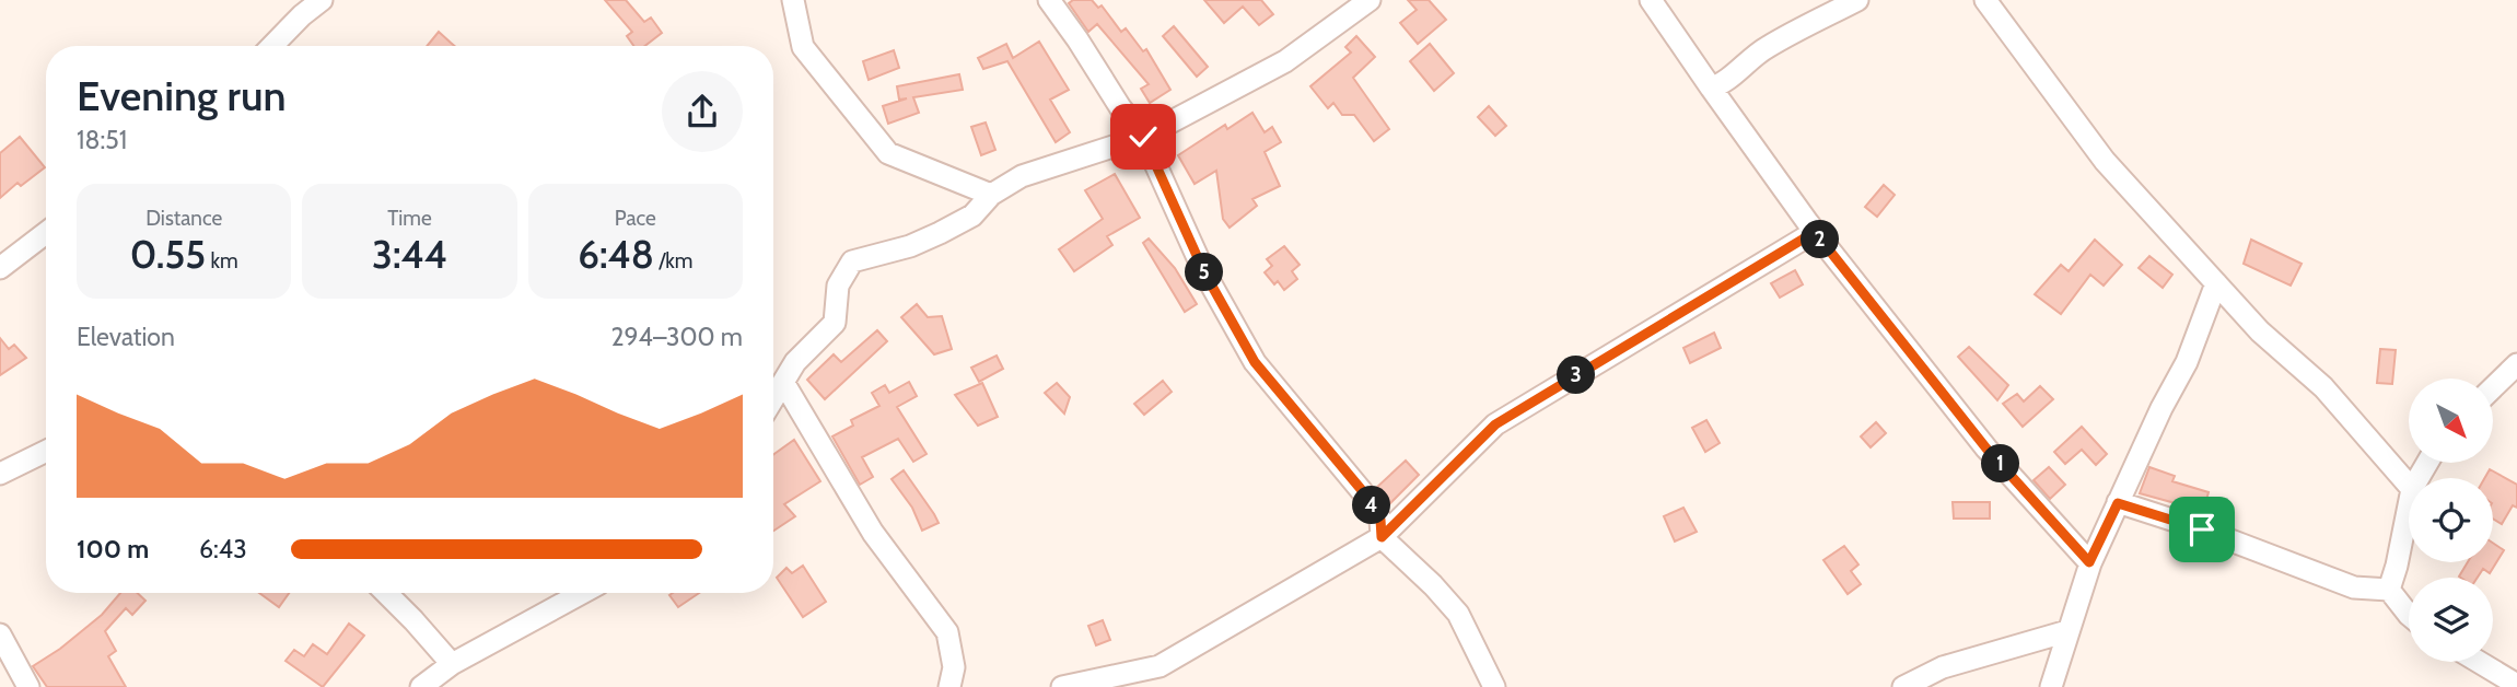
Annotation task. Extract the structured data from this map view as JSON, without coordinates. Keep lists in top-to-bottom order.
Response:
{
  "north": "bottom right",
  "page": {
    "heading": ["Evening run", "18:51"],
    "stats": [
      ["Distance", "0.55 km"],
      ["Time", "3:44"],
      ["Pace", "6:48 /km"]
    ],
    "pins": [
      "2",
      "5",
      "3",
      "1",
      "4"
    ],
    "chart": ["Elevation", "294–300 m"],
    "list": [
      {
        "name": "100 m",
        "note": "6:43"
      }
    ]
  }
}
